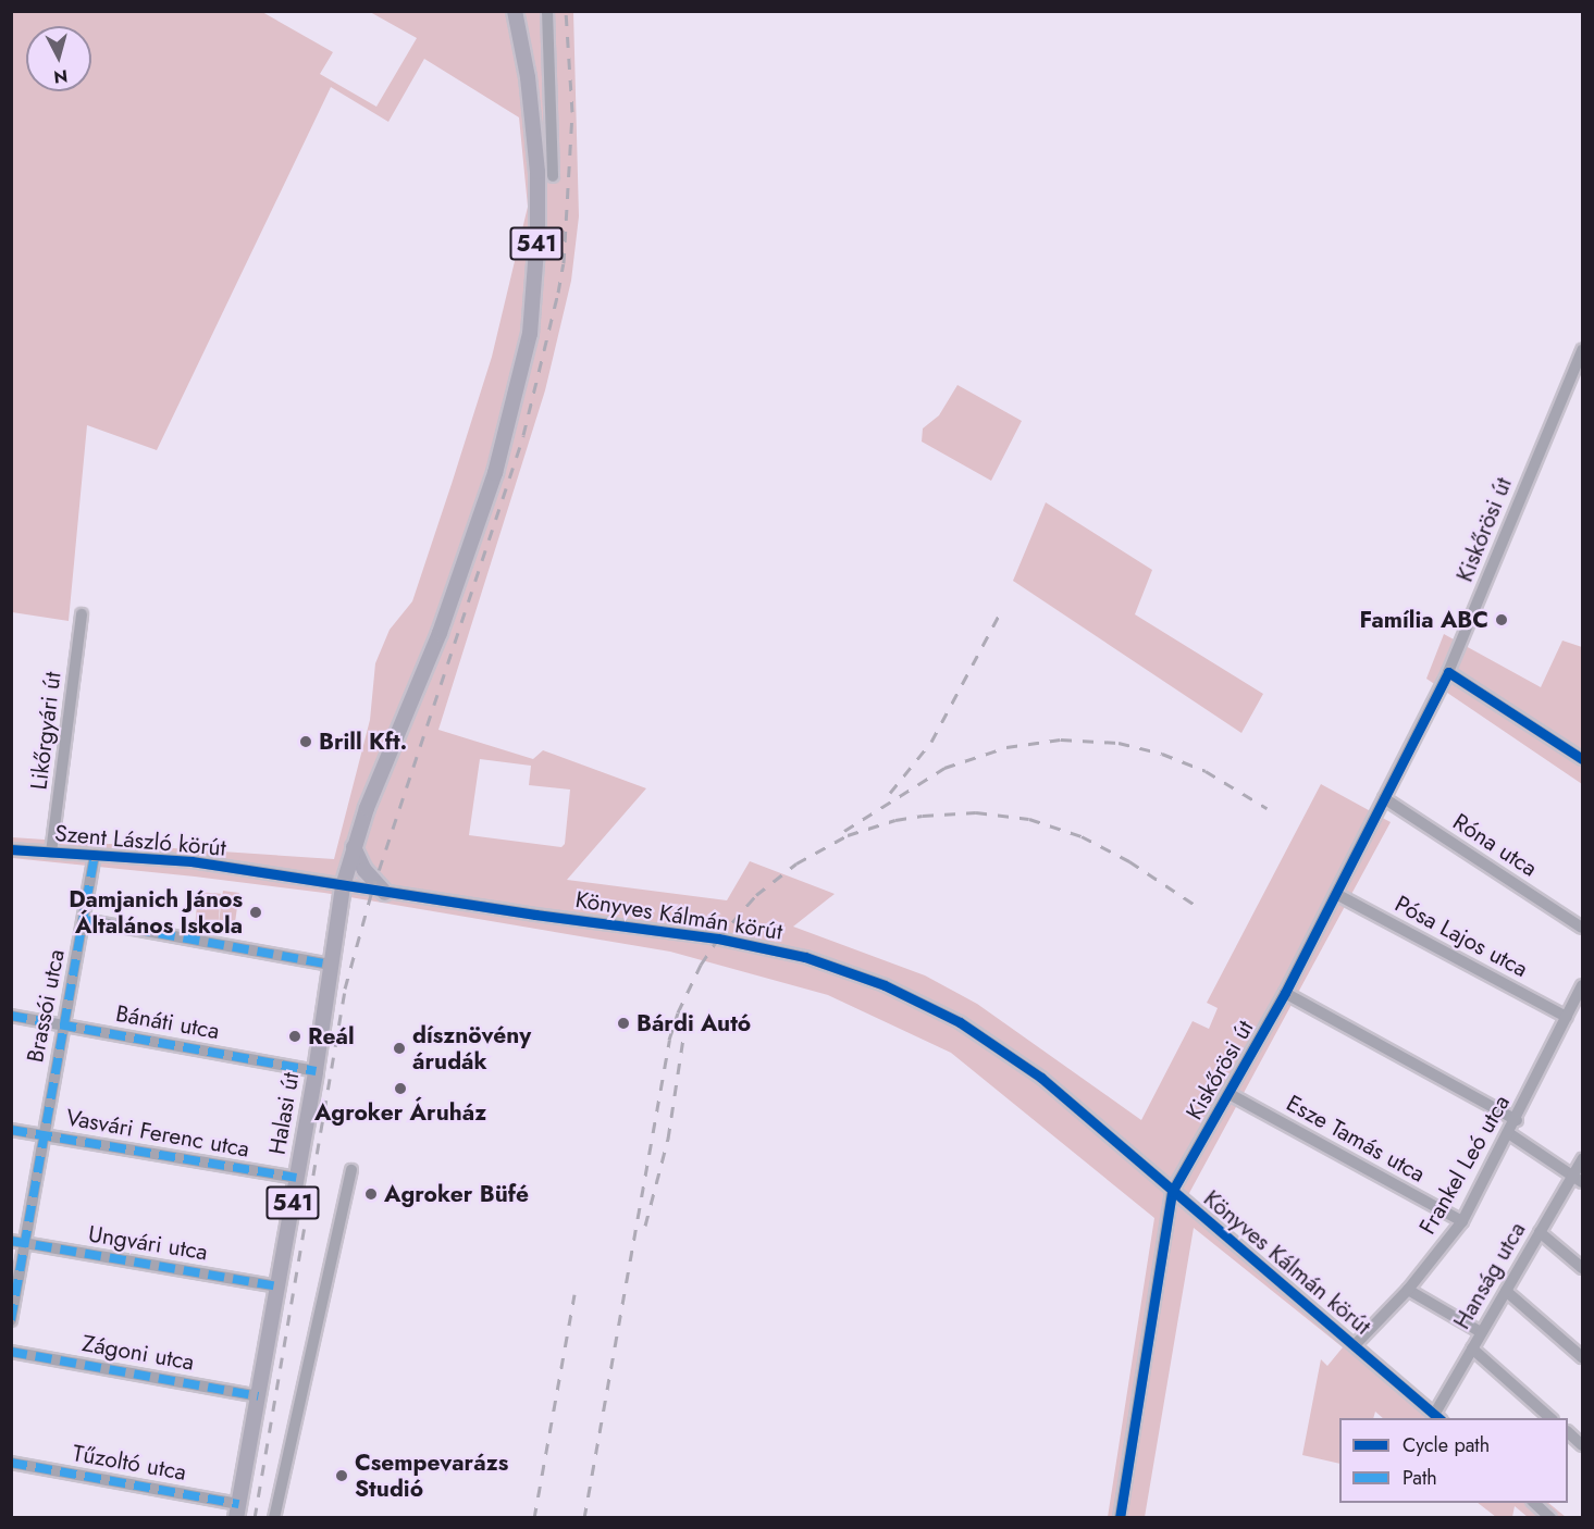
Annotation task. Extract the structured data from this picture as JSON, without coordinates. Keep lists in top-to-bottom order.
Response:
{
  "streets": {
    "main road": ["541", "Halasi út"],
    "street": [
      "Kiskőrösi út",
      "Likőrgyári út",
      "Szent László körút",
      "Róna utca",
      "Könyves Kálmán körút",
      "Pósa Lajos utca",
      "Brassói utca",
      "Bánáti utca",
      "Vasvári Ferenc utca",
      "Esze Tamás utca",
      "Frankel Leó utca",
      "Ungvári utca",
      "Hanság utca",
      "Zágoni utca",
      "Tűzoltó utca"
    ]
  },
  "crossings": [
    ["Kiskőrösi út", "Róna utca"],
    ["Kiskőrösi út", "Könyves Kálmán körút"],
    ["Kiskőrösi út", "Pósa Lajos utca"],
    ["Kiskőrösi út", "Esze Tamás utca"],
    ["Likőrgyári út", "Szent László körút"],
    ["Szent László körút", "Könyves Kálmán körút"],
    ["Szent László körút", "Brassói utca"],
    ["Szent László körút", "Halasi út"],
    ["Könyves Kálmán körút", "Halasi út"],
    ["Könyves Kálmán körút", "Frankel Leó utca"],
    ["Könyves Kálmán körút", "Hanság utca"],
    ["Pósa Lajos utca", "Frankel Leó utca"],
    ["Brassói utca", "Bánáti utca"],
    ["Brassói utca", "Vasvári Ferenc utca"],
    ["Brassói utca", "Ungvári utca"],
    ["Bánáti utca", "Halasi út"],
    ["Halasi út", "Vasvári Ferenc utca"],
    ["Halasi út", "Ungvári utca"],
    ["Halasi út", "Zágoni utca"],
    ["Halasi út", "Tűzoltó utca"],
    ["Esze Tamás utca", "Frankel Leó utca"]
  ],
  "places": [
    "Família ABC",
    "Brill Kft.",
    "Damjanich János Általános Iskola",
    "Bárdi Autó",
    "Reál",
    "dísznövény árudák",
    "Agroker Áruház",
    "Agroker Büfé",
    "Csempevarázs Studió"
  ],
  "legend": ["Cycle path", "Path"],
  "north": "bottom"
}
